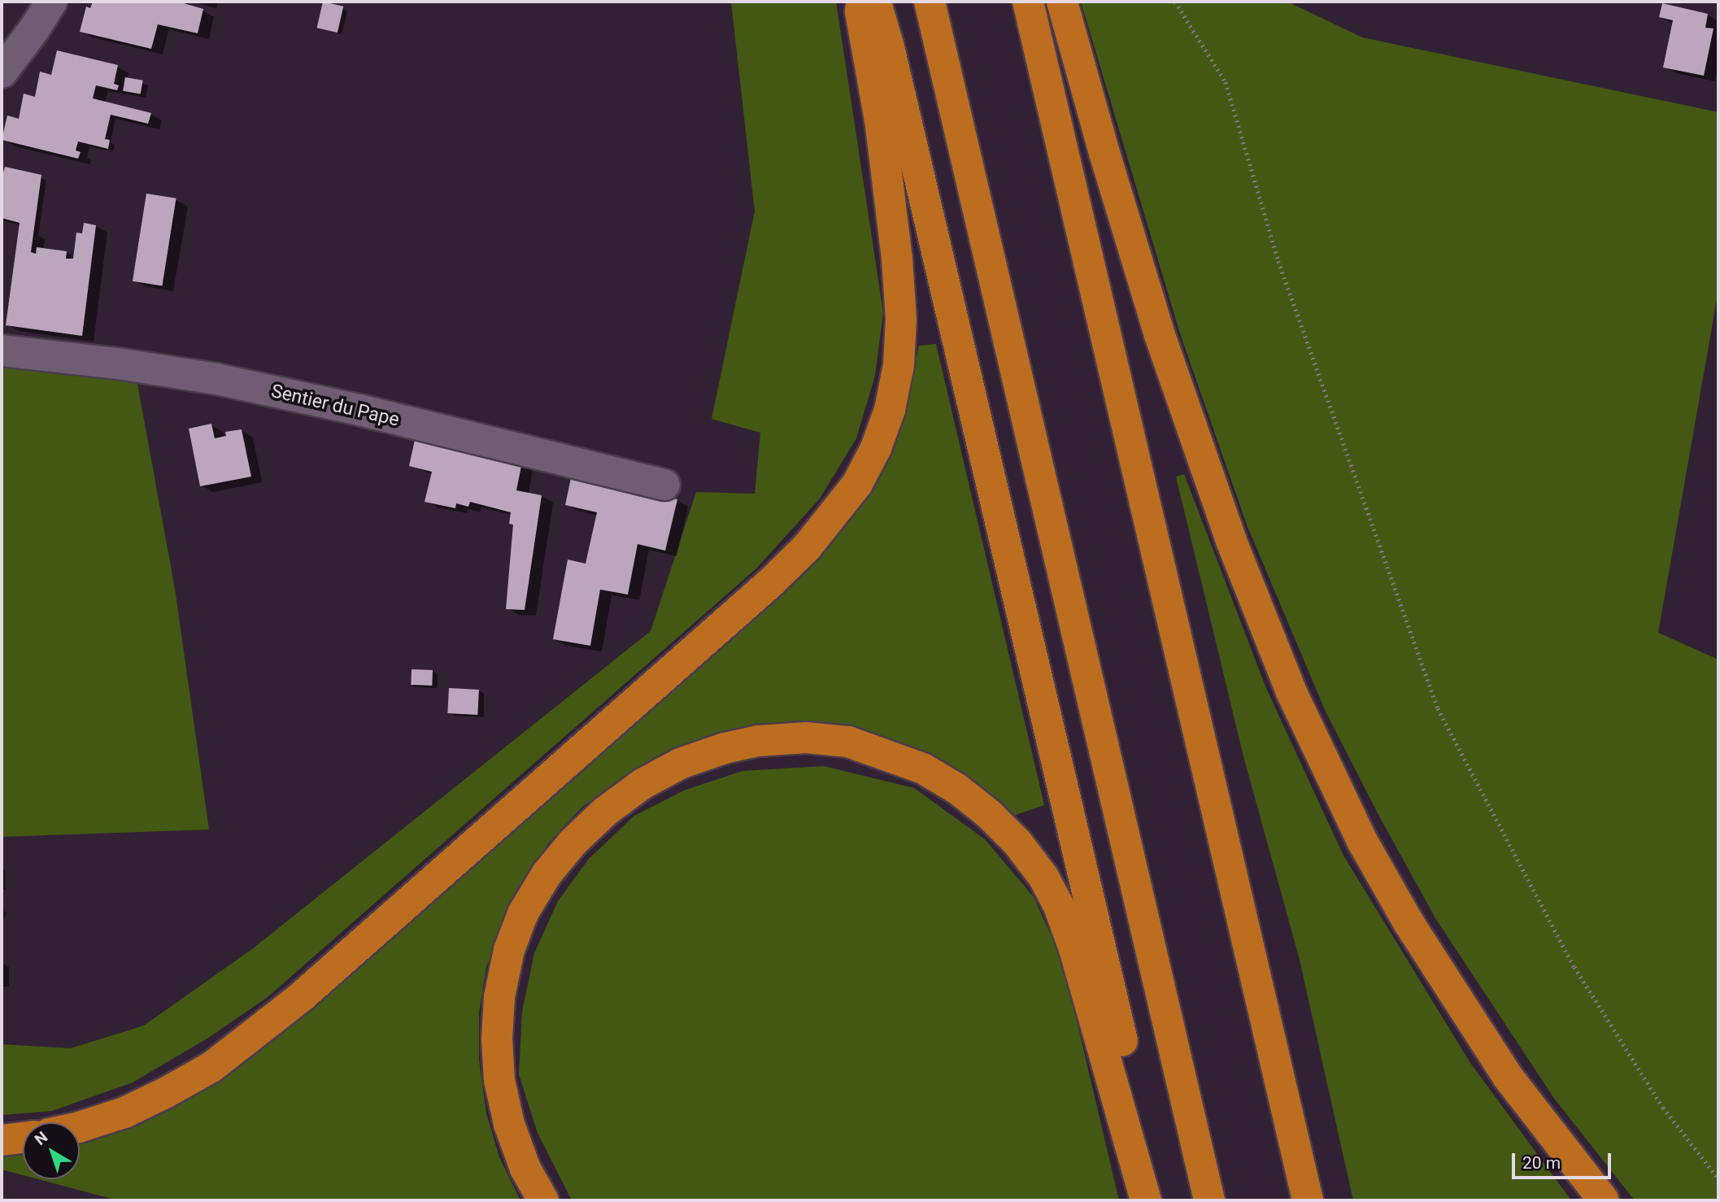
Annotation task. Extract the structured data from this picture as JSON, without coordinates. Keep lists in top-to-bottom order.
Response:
{
  "streets": {
    "street": ["Sentier du Pape"]
  },
  "scale_bar": "20 m",
  "north": "top left"
}
